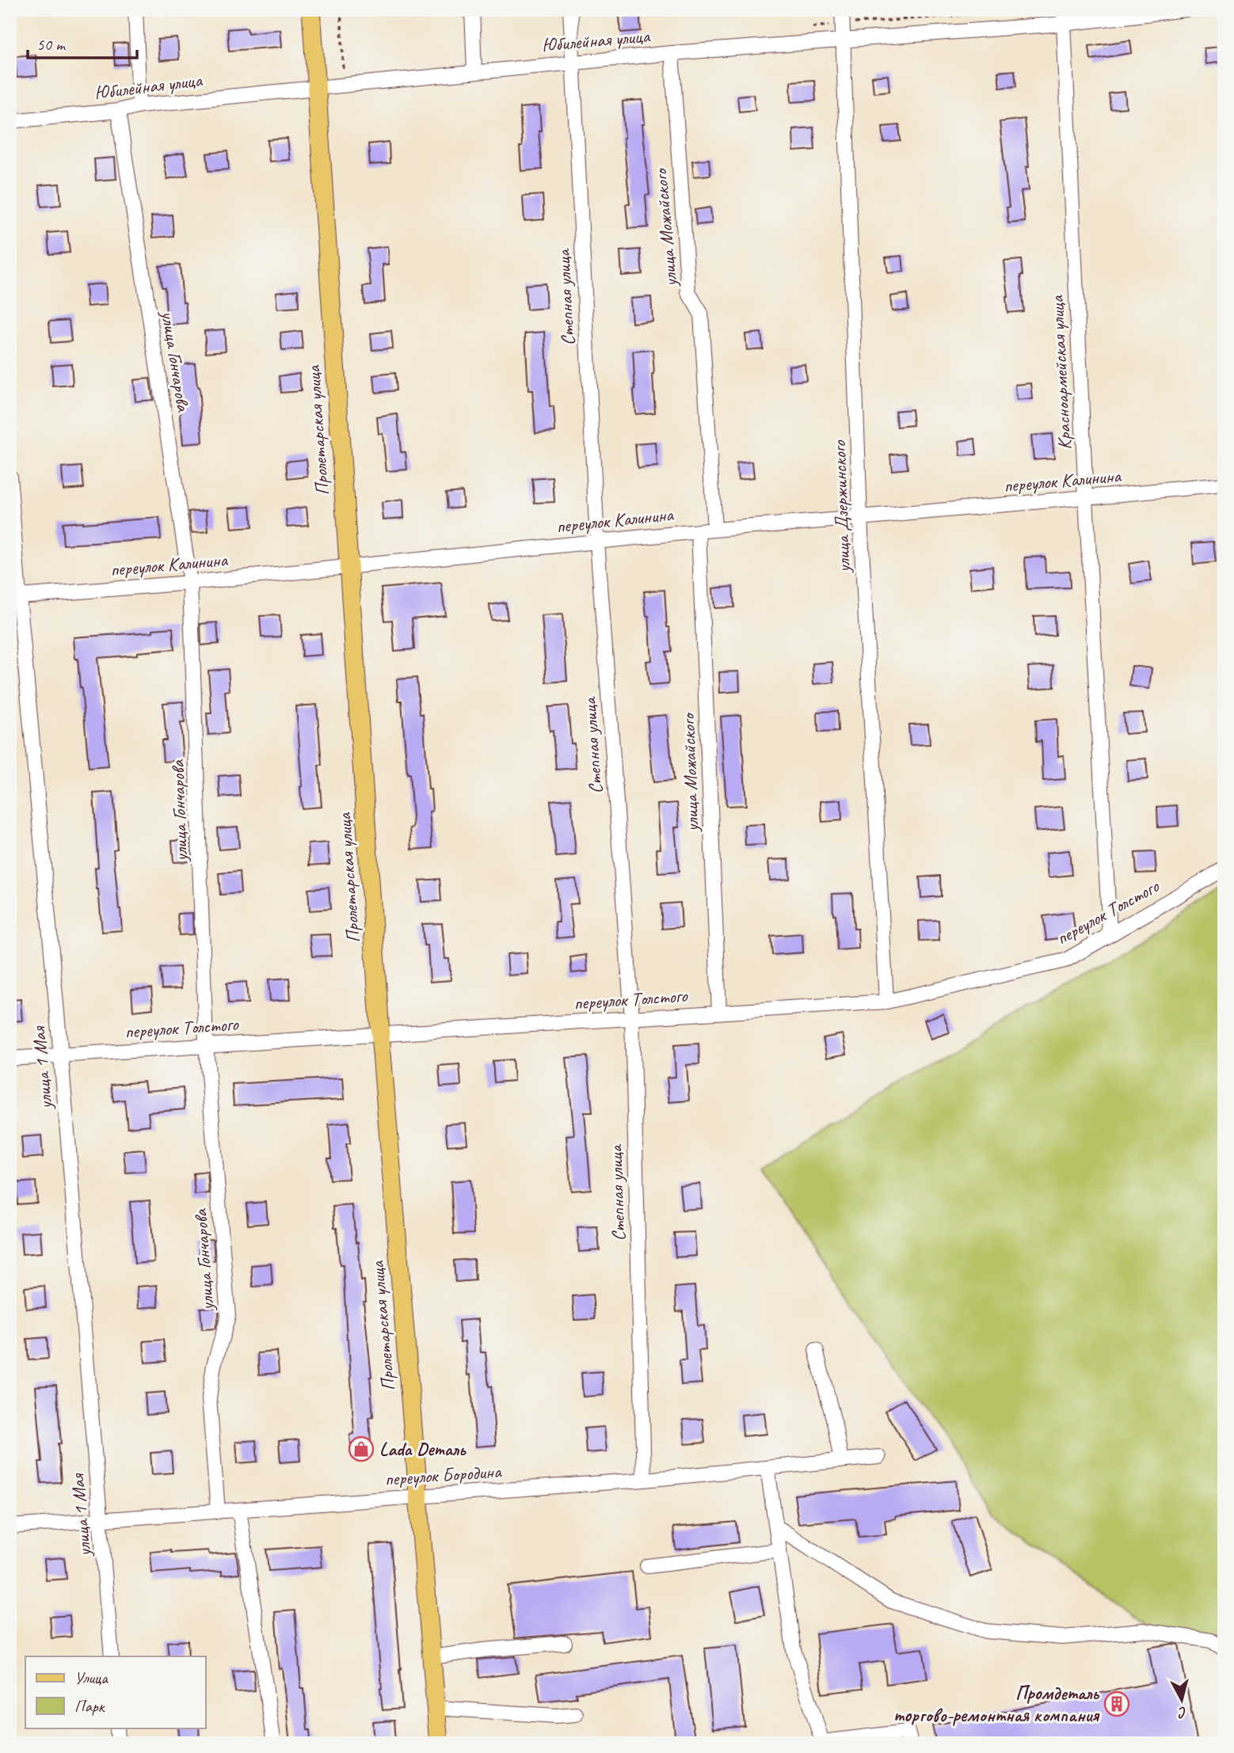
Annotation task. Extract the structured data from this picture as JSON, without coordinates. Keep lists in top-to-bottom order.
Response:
{
  "streets": {
    "main road": ["Пролетарская улица"],
    "street": [
      "Юбилейная улица",
      "улица Можайского",
      "Степная улица",
      "улица Гончарова",
      "Красноармейская улица",
      "переулок Калинина",
      "улица Дзержинского",
      "переулок Толстого",
      "улица 1 Мая",
      "переулок Бородина"
    ]
  },
  "crossings": [
    ["Юбилейная улица", "улица Можайского"],
    ["Юбилейная улица", "Степная улица"],
    ["Юбилейная улица", "улица Гончарова"],
    ["Юбилейная улица", "Красноармейская улица"],
    ["Юбилейная улица", "Пролетарская улица"],
    ["Юбилейная улица", "улица Дзержинского"],
    ["улица Можайского", "переулок Калинина"],
    ["улица Можайского", "переулок Толстого"],
    ["Степная улица", "переулок Калинина"],
    ["Степная улица", "переулок Толстого"],
    ["Степная улица", "переулок Бородина"],
    ["улица Гончарова", "переулок Калинина"],
    ["улица Гончарова", "переулок Толстого"],
    ["улица Гончарова", "переулок Бородина"],
    ["Красноармейская улица", "переулок Калинина"],
    ["Красноармейская улица", "переулок Толстого"],
    ["Пролетарская улица", "переулок Калинина"],
    ["Пролетарская улица", "переулок Толстого"],
    ["Пролетарская улица", "переулок Бородина"],
    ["переулок Калинина", "улица Дзержинского"],
    ["переулок Калинина", "улица 1 Мая"],
    ["улица Дзержинского", "переулок Толстого"],
    ["переулок Толстого", "улица 1 Мая"],
    ["улица 1 Мая", "переулок Бородина"]
  ],
  "places": {
    "shop": ["Lada Dеталь"],
    "building": ["Промдеталь торгово-ремонтная компания"]
  },
  "legend": ["Улица", "Парк"],
  "scale_bar": "50 m",
  "north": "bottom"
}
